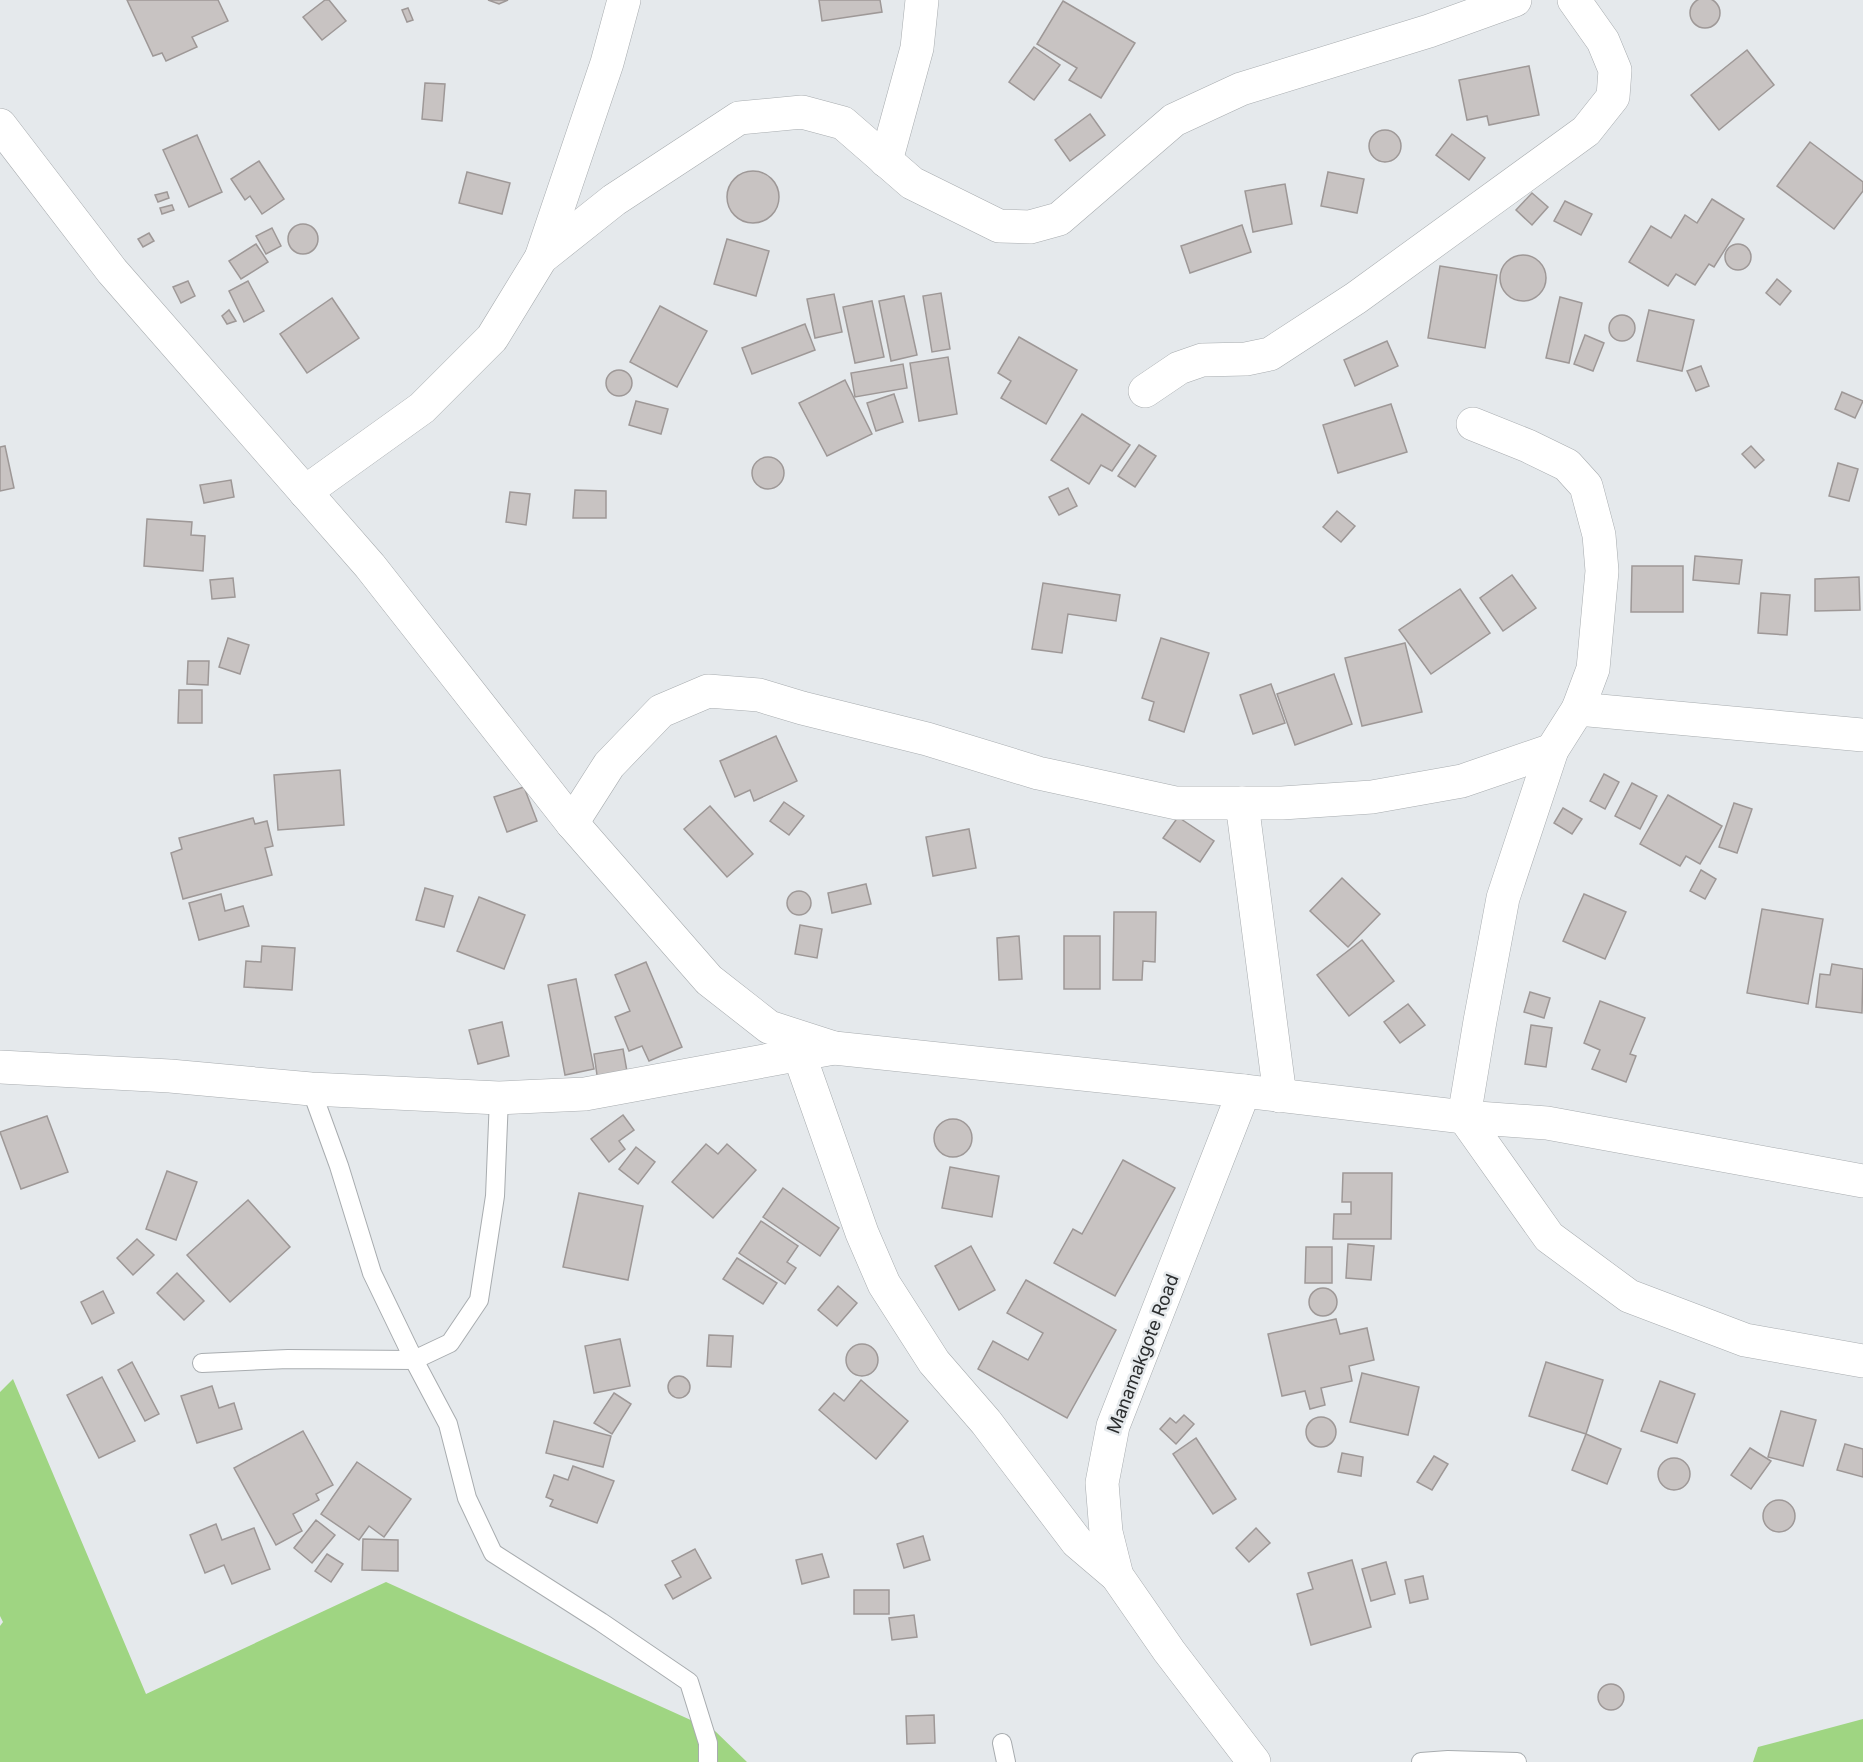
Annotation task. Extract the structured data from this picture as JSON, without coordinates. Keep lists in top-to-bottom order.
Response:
{
  "streets": {
    "street": ["Manamakgote Road"]
  }
}
